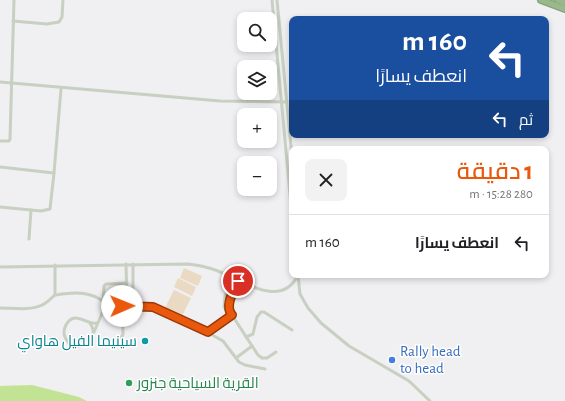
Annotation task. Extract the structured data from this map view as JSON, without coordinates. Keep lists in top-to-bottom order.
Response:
{
  "places": ["سينيما الفيل هاواي", "Rally head to head", "القرية السياحية جنزور"],
  "page": {
    "map_buttons": ["+", "−"],
    "turn": ["160 m", "انعطف يسارًا"],
    "then": "ثم",
    "heading": ["1 دقيقة", "280 m · 15:28"],
    "list": [
      {
        "name": "انعطف يسارًا",
        "value": "160 m"
      }
    ]
  }
}
